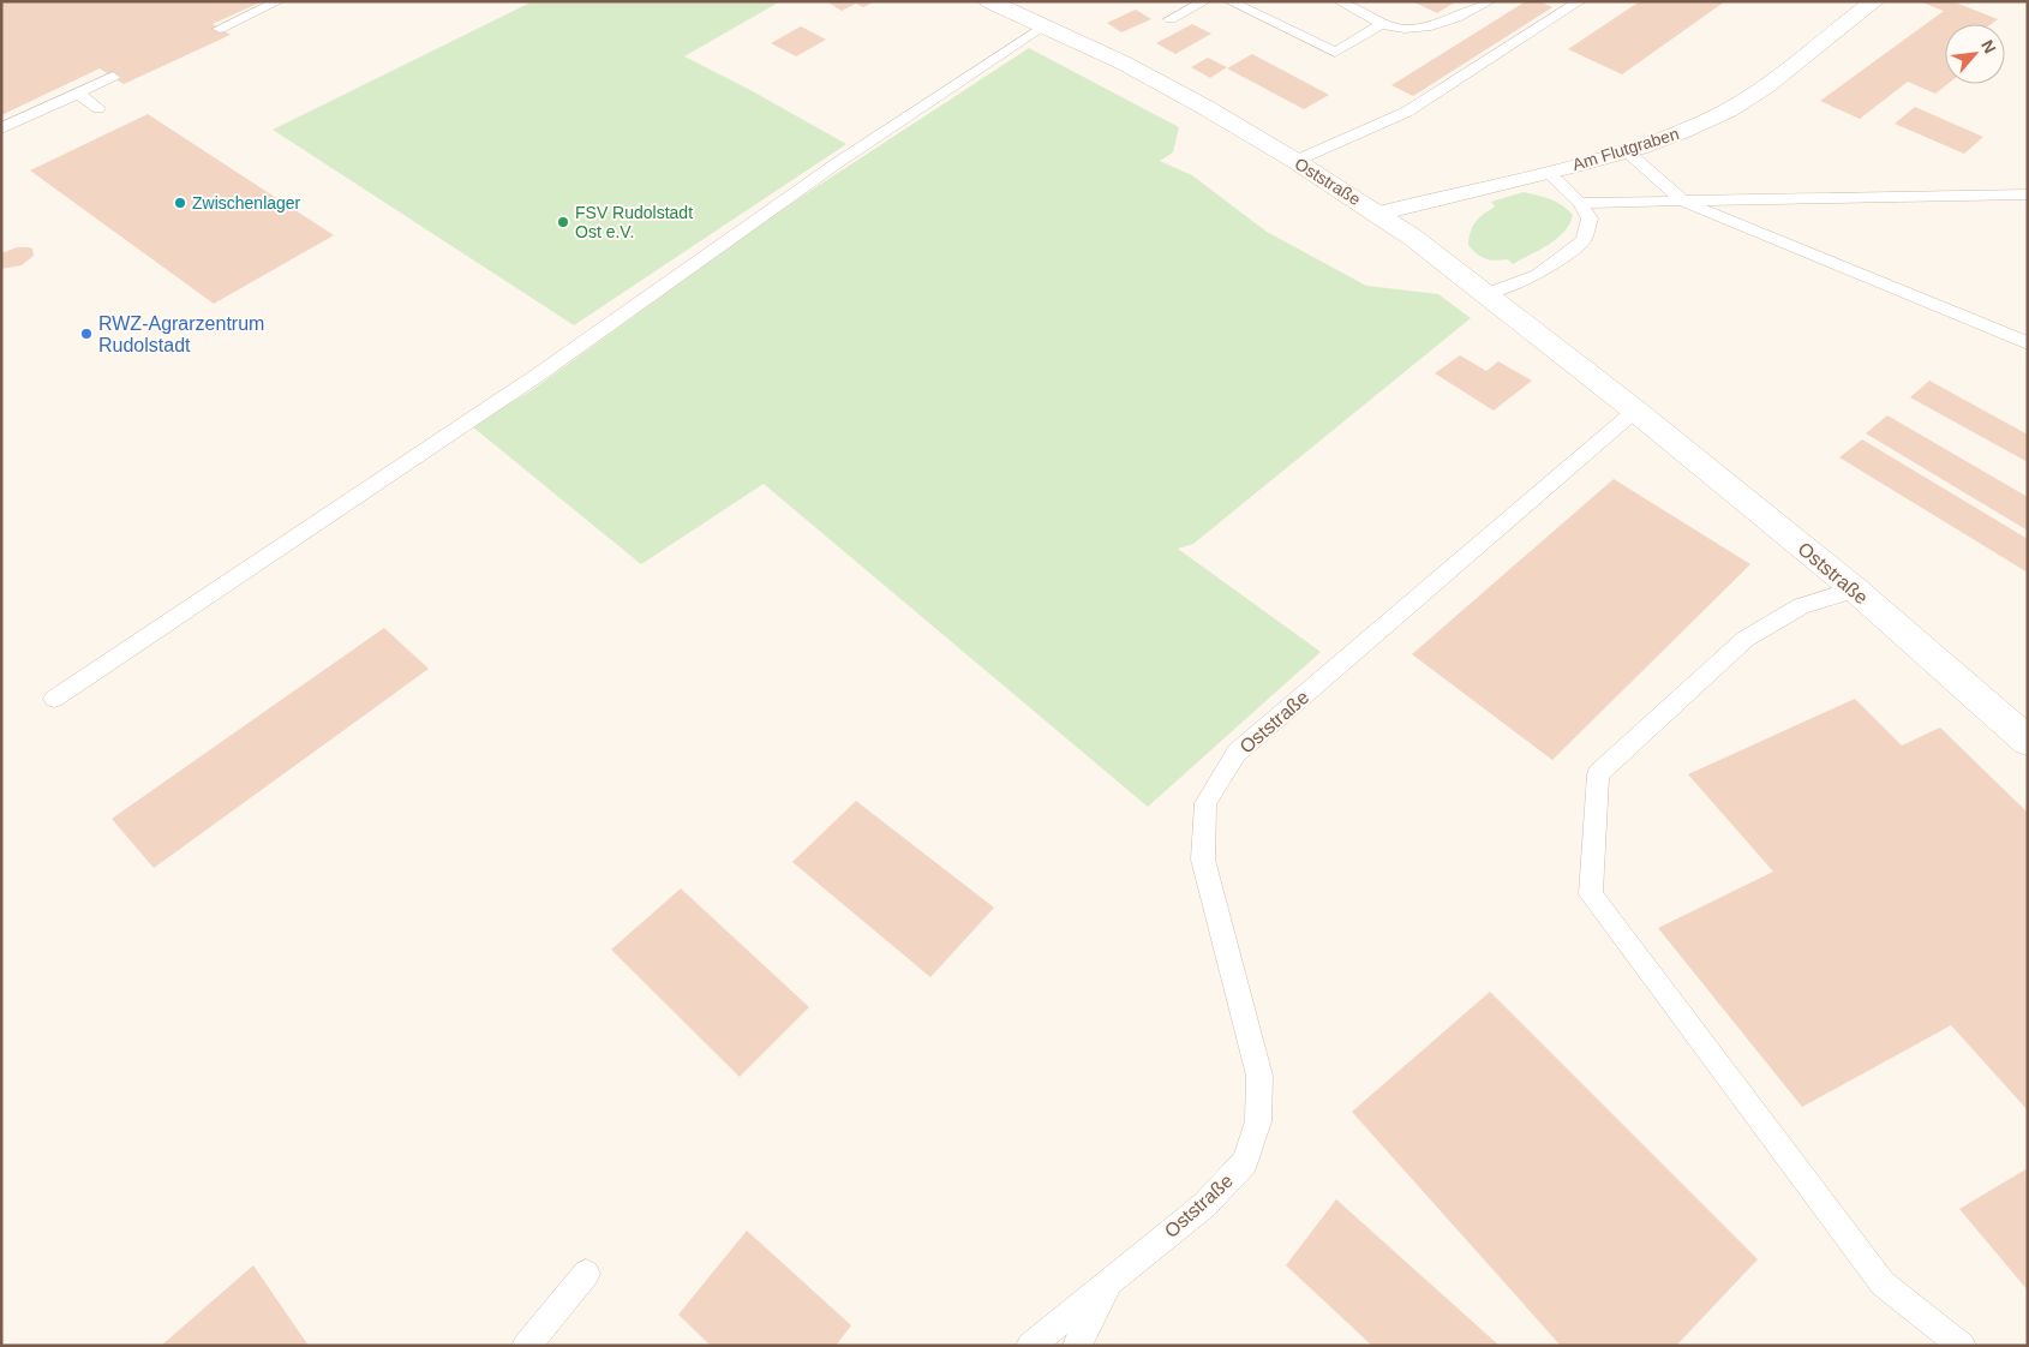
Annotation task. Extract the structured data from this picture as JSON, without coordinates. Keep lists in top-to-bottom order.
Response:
{
  "streets": {
    "street": ["Am Flutgraben", "Oststraße"]
  },
  "crossings": [
    ["Am Flutgraben", "Oststraße"]
  ],
  "places": ["Zwischenlager", "FSV Rudolstadt Ost e.V.", "RWZ-Agrarzentrum Rudolstadt"],
  "north": "top right"
}
